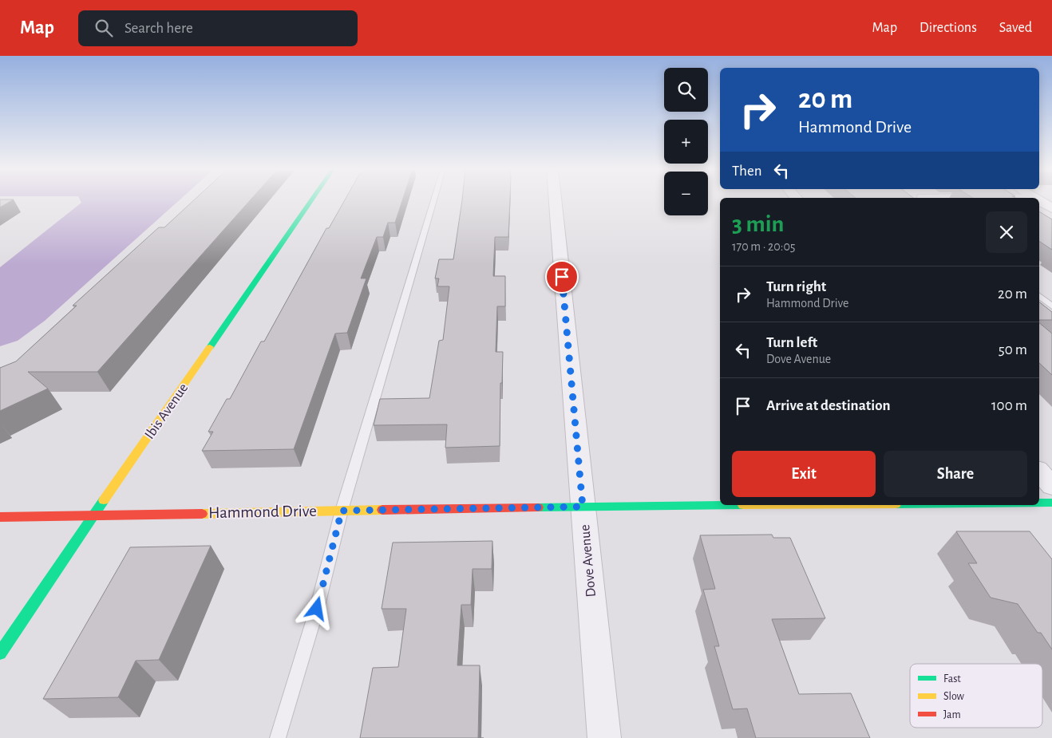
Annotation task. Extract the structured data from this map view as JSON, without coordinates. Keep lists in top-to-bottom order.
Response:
{
  "streets": {
    "street": ["Ibis Avenue", "Hammond Drive", "Dove Avenue"]
  },
  "crossings": [
    ["Ibis Avenue", "Hammond Drive"],
    ["Hammond Drive", "Dove Avenue"]
  ],
  "legend": ["Fast", "Slow", "Jam"],
  "page": {
    "header": "Map",
    "search": "Search here",
    "nav": ["Map", "Directions", "Saved"],
    "map_buttons": ["+", "−"],
    "turn": ["20 m", "Hammond Drive"],
    "then": "Then",
    "heading": ["3 min", "170 m · 20:05"],
    "list": [
      {
        "name": "Turn right",
        "note": "Hammond Drive",
        "value": "20 m"
      },
      {
        "name": "Turn left",
        "note": "Dove Avenue",
        "value": "50 m"
      },
      {
        "name": "Arrive at destination",
        "value": "100 m"
      }
    ],
    "buttons": ["Exit", "Share"]
  }
}
